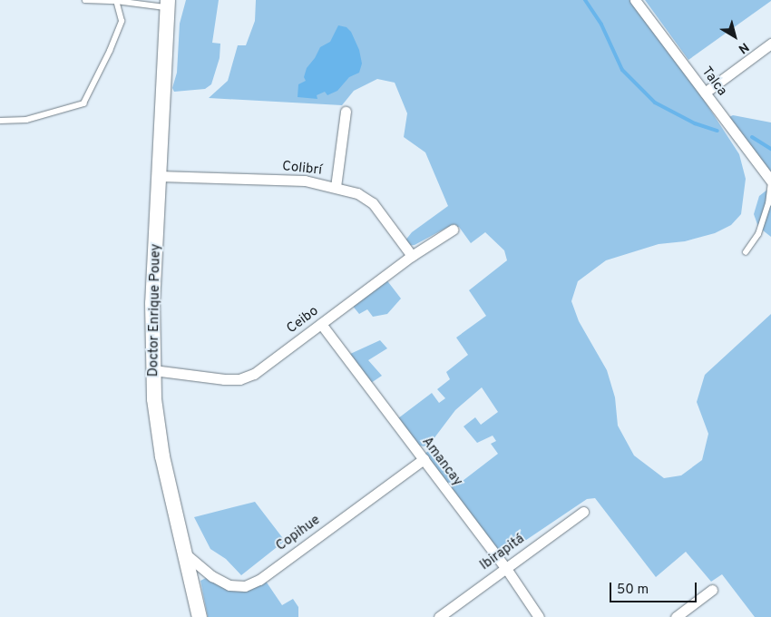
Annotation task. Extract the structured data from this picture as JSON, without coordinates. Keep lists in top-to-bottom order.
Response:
{
  "streets": {
    "street": [
      "Talca",
      "Colibrí",
      "Doctor Enrique Pouey",
      "Ceibo",
      "Amancay",
      "Copihue",
      "Ibirapitá"
    ]
  },
  "crossings": [
    ["Colibrí", "Doctor Enrique Pouey"],
    ["Colibrí", "Ceibo"],
    ["Doctor Enrique Pouey", "Ceibo"],
    ["Doctor Enrique Pouey", "Copihue"],
    ["Ceibo", "Amancay"],
    ["Amancay", "Copihue"],
    ["Amancay", "Ibirapitá"]
  ],
  "scale_bar": "50 m",
  "north": "bottom right"
}
